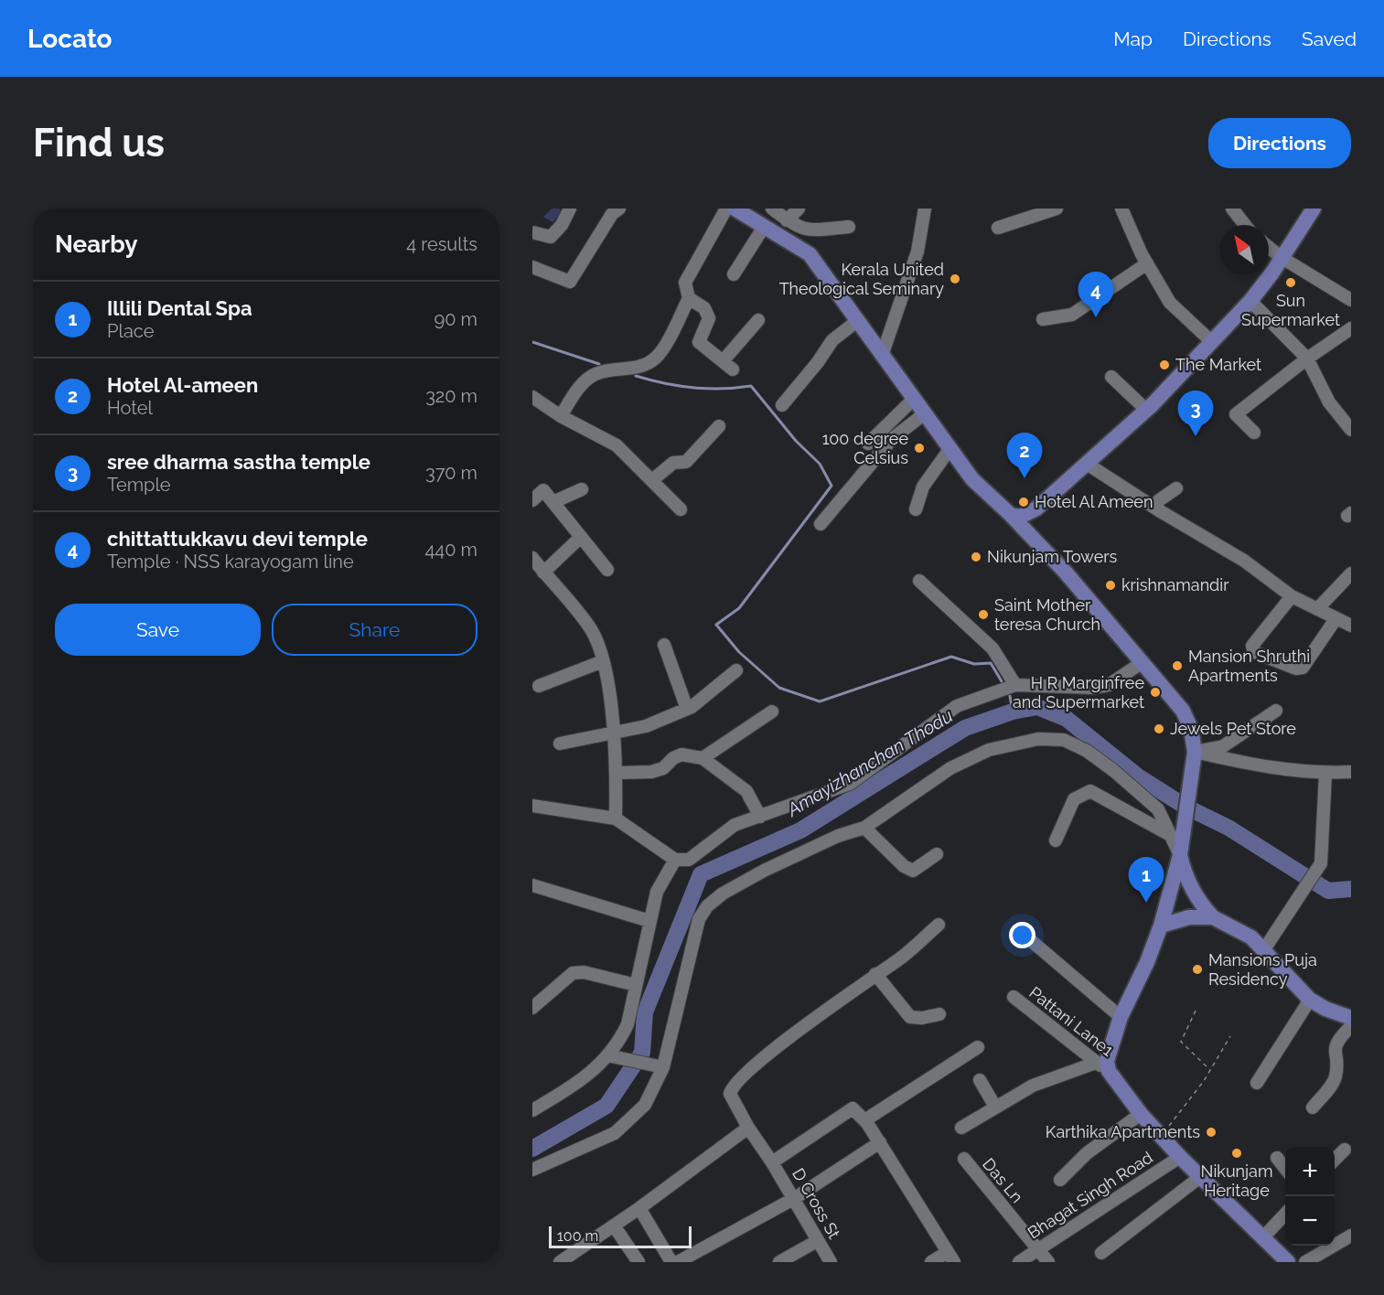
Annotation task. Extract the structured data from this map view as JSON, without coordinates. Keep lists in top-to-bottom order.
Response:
{
  "streets": {
    "street": [
      "Pattani Lane1",
      "Das Ln",
      "Bhagat Singh Road",
      "D Cross St"
    ]
  },
  "crossings": [
    ["Das Ln", "Bhagat Singh Road"]
  ],
  "water": ["Amayizhanchan Thodu"],
  "places": [
    "Kerala United Theological Seminary",
    "Sun Supermarket",
    "The Market",
    "100 degree Celsius",
    "Hotel Al Ameen",
    "Nikunjam Towers",
    "krishnamandir",
    "Saint Mother teresa Church",
    "Mansion Shruthi Apartments",
    "H R Marginfree and Supermarket",
    "Jewels Pet Store",
    "Mansions Puja Residency",
    "Karthika Apartments",
    "Nikunjam Heritage"
  ],
  "scale_bar": "100 m",
  "north": "top left",
  "page": {
    "header": "Locato",
    "nav": ["Map", "Directions", "Saved"],
    "buttons": [
      "Directions",
      ["Save", "Share"]
    ],
    "title": "Find us",
    "heading": ["Nearby", "4 results"],
    "pins": [
      "4",
      "3",
      "2",
      "1"
    ],
    "list": [
      {
        "mark": "1",
        "name": "Illili Dental Spa",
        "note": "Place",
        "value": "90 m"
      },
      {
        "mark": "2",
        "name": "Hotel Al-ameen",
        "note": "Hotel",
        "value": "320 m"
      },
      {
        "mark": "3",
        "name": "sree dharma sastha temple",
        "note": "Temple",
        "value": "370 m"
      },
      {
        "mark": "4",
        "name": "chittattukkavu devi temple",
        "note": "Temple · NSS karayogam line",
        "value": "440 m"
      }
    ],
    "map_buttons": ["+", "−"],
    "scale": "100 m"
  }
}
